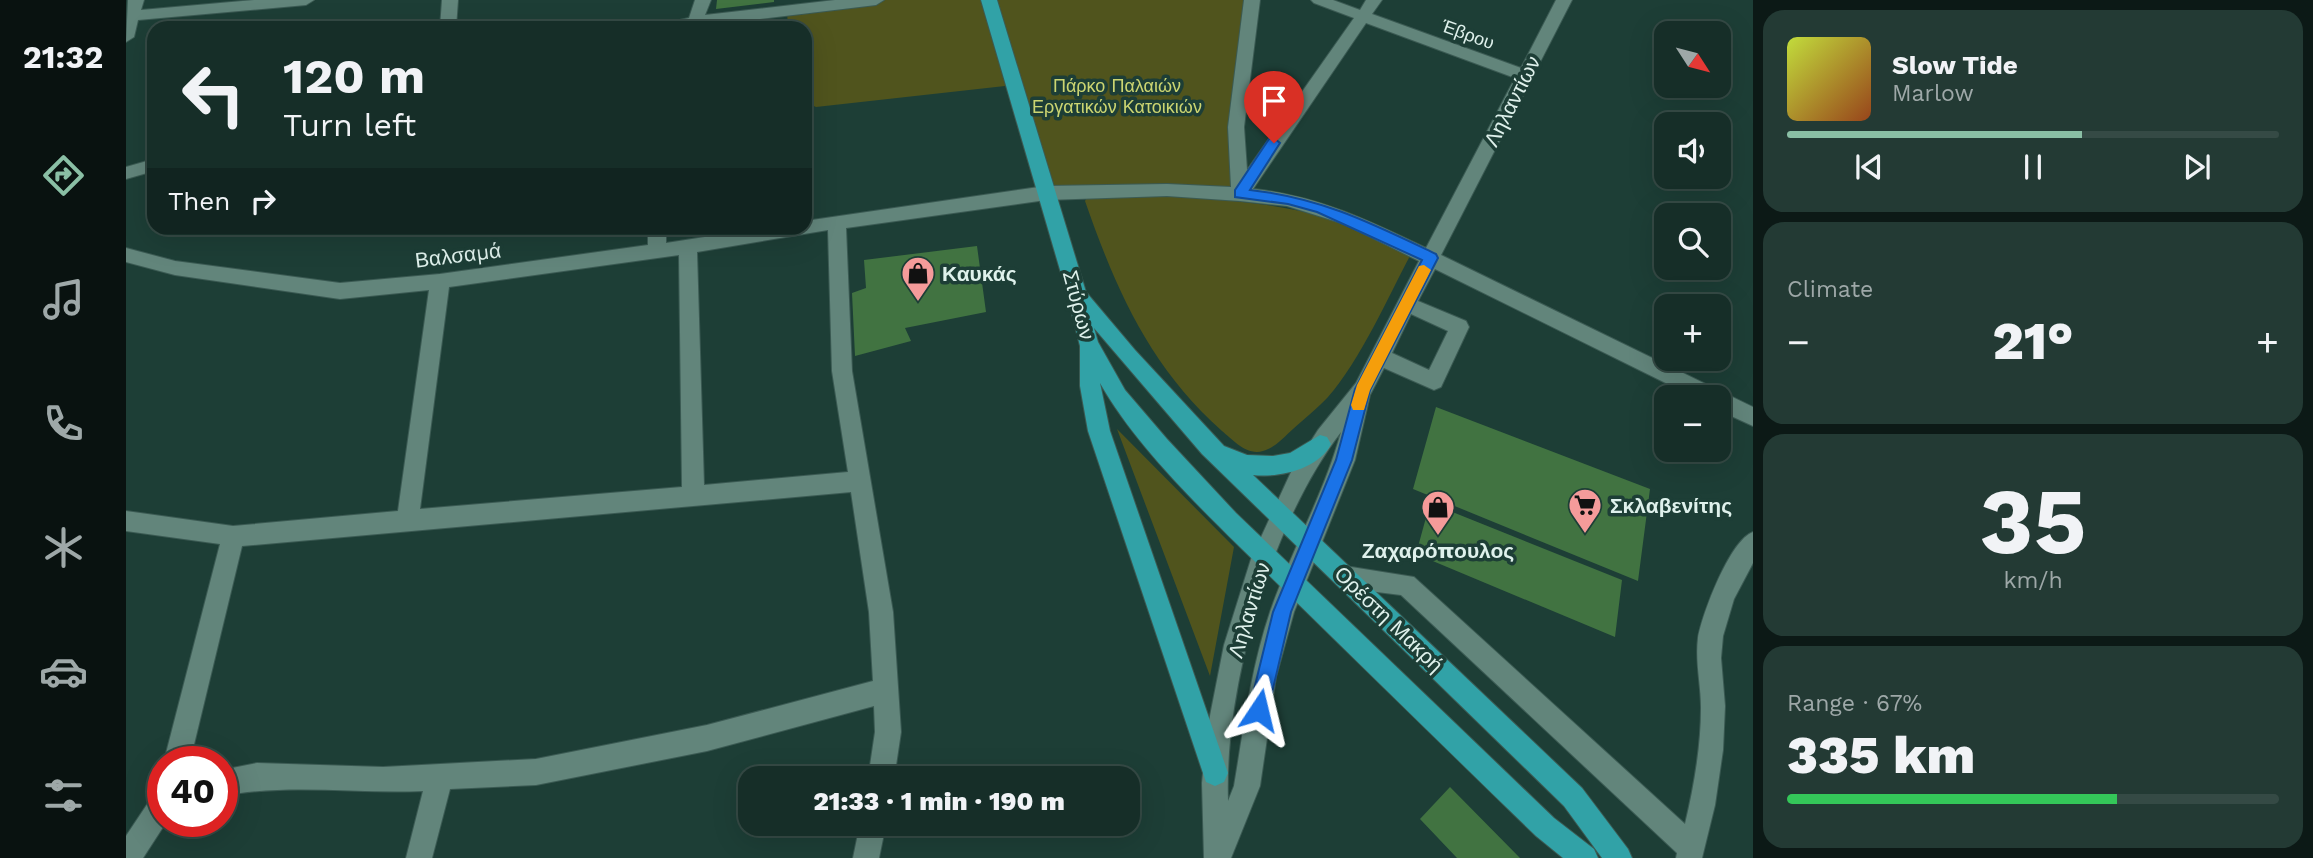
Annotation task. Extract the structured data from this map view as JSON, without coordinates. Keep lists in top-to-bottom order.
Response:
{
  "streets": {
    "main road": ["Στύρων", "Ορέστη Μακρή"],
    "street": ["Έβρου", "Ληλαντίων", "Βαλσαμά"]
  },
  "crossings": [
    ["Έβρου", "Ληλαντίων"],
    ["Ληλαντίων", "Βαλσαμά"],
    ["Ληλαντίων", "Στύρων"],
    ["Ληλαντίων", "Ορέστη Μακρή"],
    ["Βαλσαμά", "Στύρων"],
    ["Στύρων", "Ορέστη Μακρή"]
  ],
  "parks": ["Πάρκο Παλαιών Εργατικών Κατοικιών"],
  "places": {
    "shop": ["Καυκάς", "Ζαχαρόπουλος"],
    "supermarket": ["Σκλαβενίτης"]
  },
  "north": "bottom right",
  "page": {
    "tabs": "21:32",
    "map_buttons": ["+", "−"],
    "turn": ["120 m", "Turn left"],
    "song": ["Slow Tide", "Marlow"],
    "then": "Then",
    "tile": [
      "Climate",
      ["35", "km/h"],
      ["Range · 67%", "335 km"]
    ],
    "heat": ["−", "21°", "+"],
    "limit": "40",
    "trip": "21:33 · 1 min · 190 m"
  }
}
